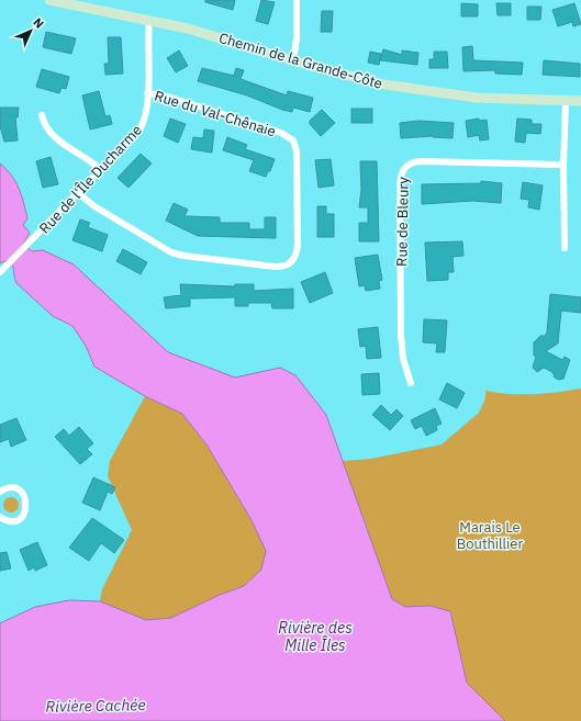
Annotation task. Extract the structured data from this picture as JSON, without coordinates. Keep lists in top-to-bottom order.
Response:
{
  "streets": {
    "main road": ["Chemin de la Grande-Côte"],
    "street": ["Rue du Val-Chênaie", "Rue de l'Île Ducharme", "Rue de Bleury"]
  },
  "crossings": [
    ["Chemin de la Grande-Côte", "Rue de l'Île Ducharme"],
    ["Rue du Val-Chênaie", "Rue de l'Île Ducharme"]
  ],
  "water": ["Rivière des Mille Îles", "Rivière Cachée"],
  "parks": ["Marais Le Bouthillier"],
  "north": "top right"
}
